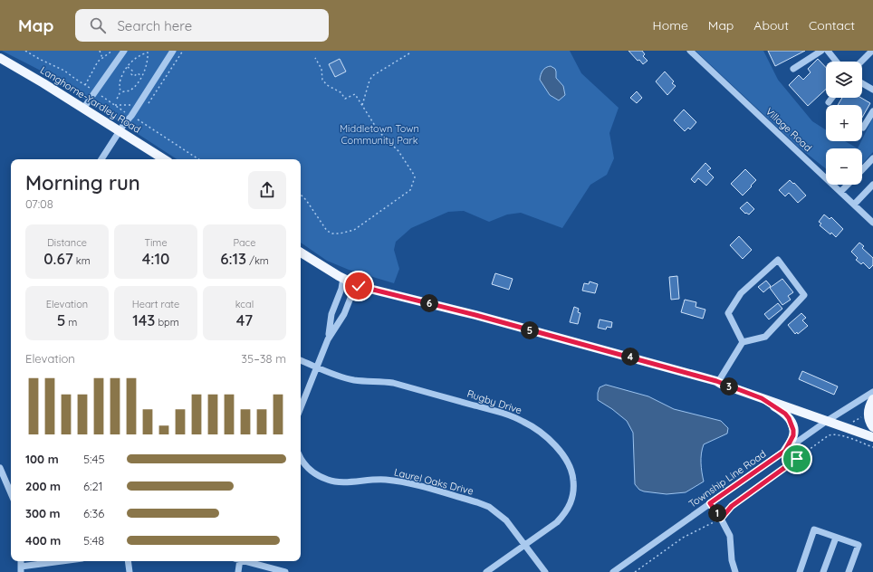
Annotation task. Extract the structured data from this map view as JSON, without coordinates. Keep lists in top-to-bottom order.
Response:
{
  "streets": {
    "main road": ["Langhorne-Yardley Road"],
    "street": [
      "Village Road",
      "Rugby Drive",
      "Township Line Road",
      "Laurel Oaks Drive"
    ]
  },
  "crossings": [
    ["Rugby Drive", "Laurel Oaks Drive"]
  ],
  "parks": ["Middletown Town Community Park"],
  "page": {
    "header": "Map",
    "search": "Search here",
    "nav": [
      "Home",
      "Map",
      "About",
      "Contact"
    ],
    "map_buttons": ["+", "−"],
    "heading": ["Morning run", "07:08"],
    "stats": [
      ["Distance", "0.67 km"],
      ["Time", "4:10"],
      ["Pace", "6:13 /km"],
      ["Elevation", "5 m"],
      ["Heart rate", "143 bpm"],
      ["kcal", "47"]
    ],
    "pins": [
      "6",
      "5",
      "4",
      "3",
      "1"
    ],
    "chart": ["Elevation", "35–38 m"],
    "list": [
      {
        "name": "100 m",
        "note": "5:45"
      },
      {
        "name": "200 m",
        "note": "6:21"
      },
      {
        "name": "300 m",
        "note": "6:36"
      },
      {
        "name": "400 m",
        "note": "5:48"
      }
    ]
  }
}
